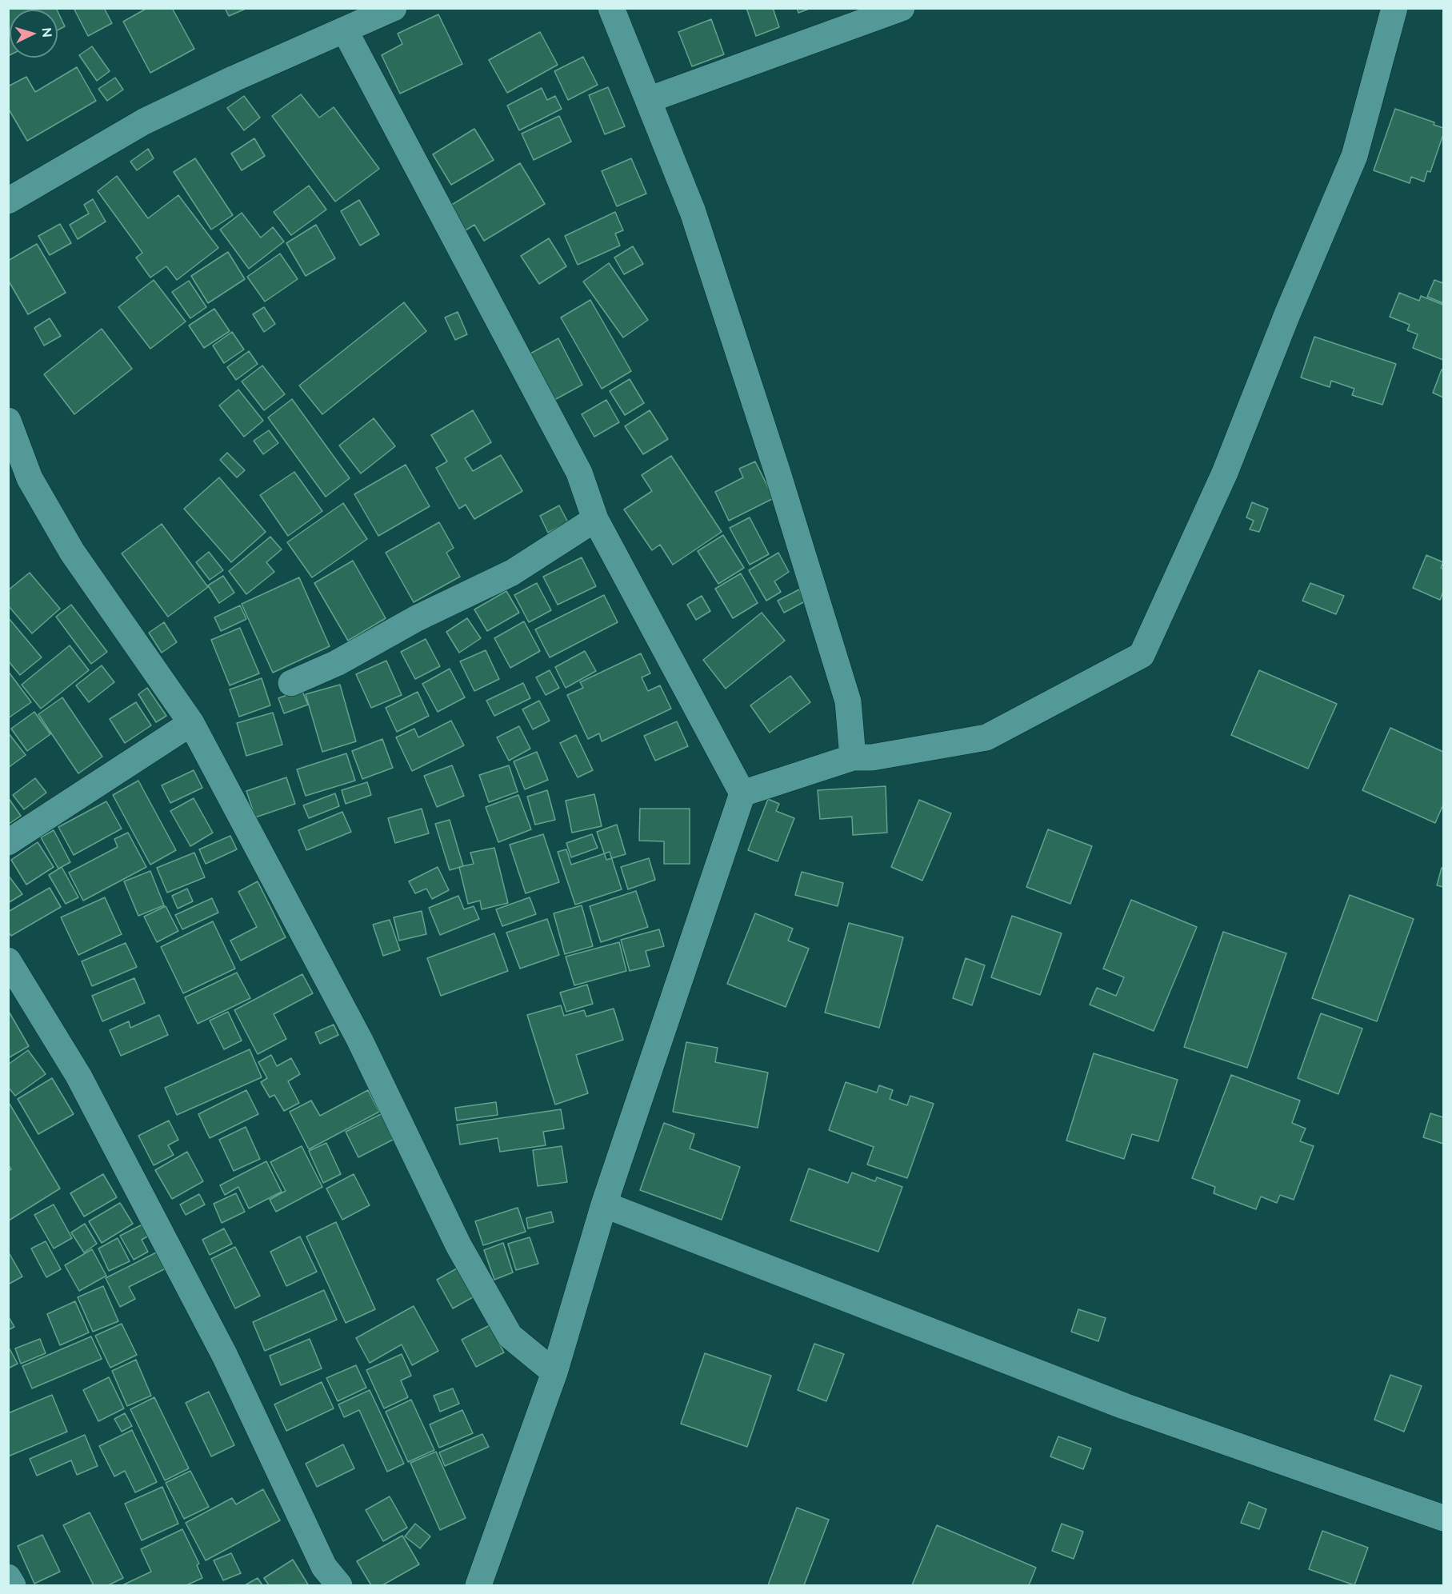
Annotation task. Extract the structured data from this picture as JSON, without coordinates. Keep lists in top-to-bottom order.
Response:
{
  "north": "right"
}
